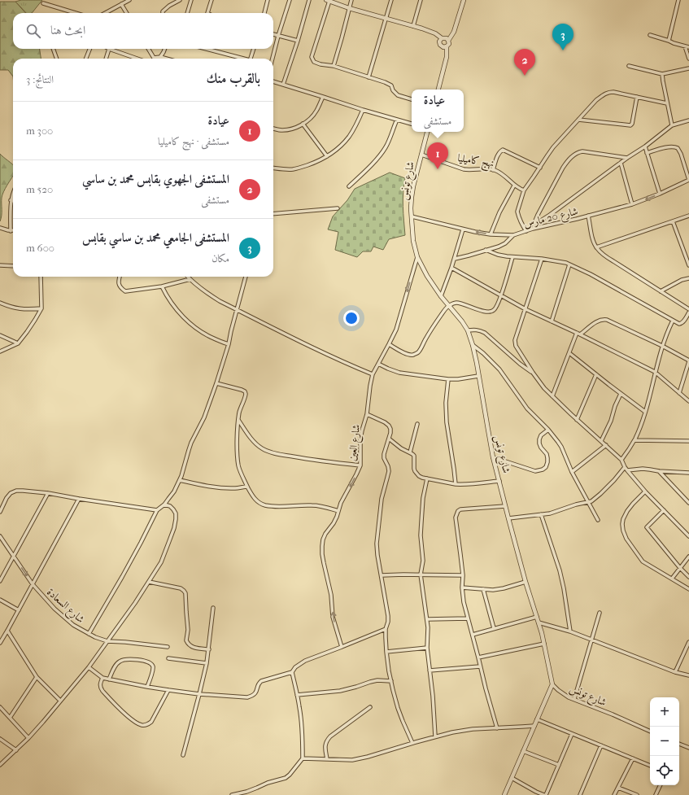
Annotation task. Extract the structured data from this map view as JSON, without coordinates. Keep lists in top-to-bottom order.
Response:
{
  "streets": {
    "street": [
      "نهج كاميليا",
      "شارع تونس",
      "شارع 20 مارس",
      "شارع العين",
      "شارع السعادة"
    ]
  },
  "crossings": [
    ["نهج كاميليا", "شارع تونس"],
    ["شارع تونس", "شارع 20 مارس"],
    ["شارع تونس", "شارع العين"]
  ],
  "page": {
    "search": "ابحث هنا",
    "pins": ["3", "2", "1"],
    "heading": ["بالقرب منك", "النتائج: 3"],
    "popup": ["عيادة", "مستشفى"],
    "list": [
      {
        "mark": "1",
        "name": "عيادة",
        "note": "مستشفى · نهج كاميليا",
        "value": "300 m"
      },
      {
        "mark": "2",
        "name": "المستشفى الجهوي بقابس محمد بن ساسي",
        "note": "مستشفى",
        "value": "520 m"
      },
      {
        "mark": "3",
        "name": "المستشفى الجامعي محمد بن ساسي بقابس",
        "note": "مكان",
        "value": "600 m"
      }
    ],
    "map_buttons": ["+", "−"]
  }
}
